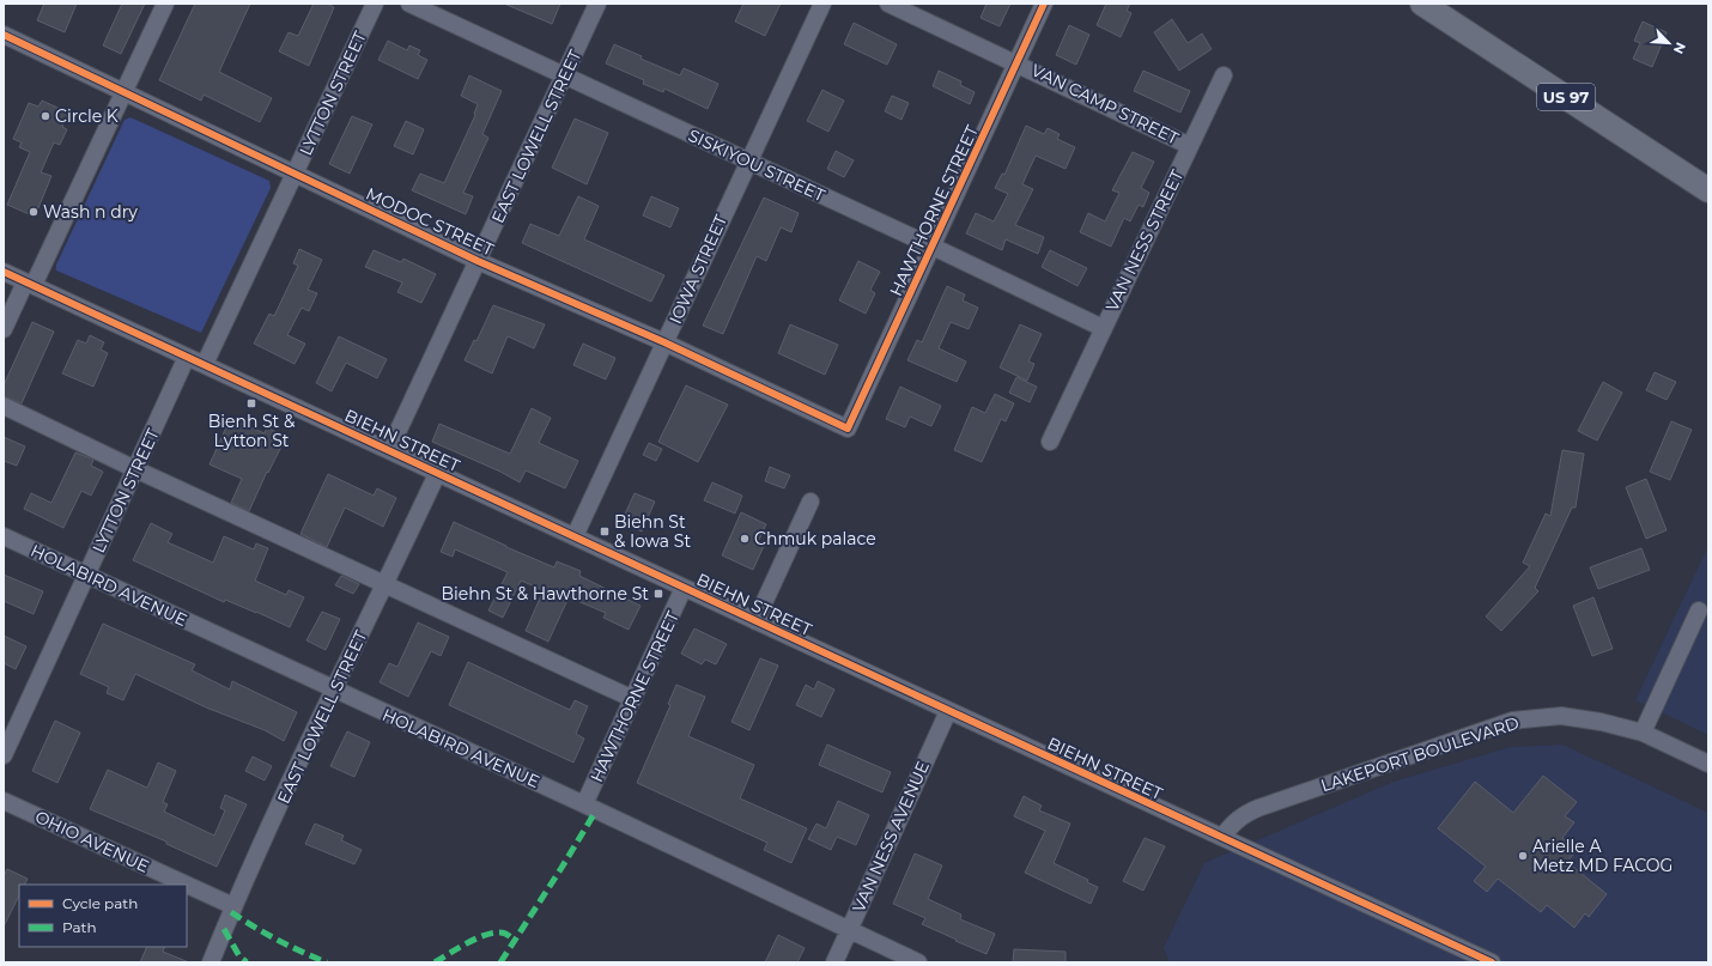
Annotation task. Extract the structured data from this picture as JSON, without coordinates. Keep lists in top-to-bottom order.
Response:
{
  "streets": {
    "highway": ["US 97"],
    "street": [
      "LYTTON STREET",
      "VAN CAMP STREET",
      "EAST LOWELL STREET",
      "SISKIYOU STREET",
      "HAWTHORNE STREET",
      "MODOC STREET",
      "VAN NESS STREET",
      "IOWA STREET",
      "BIEHN STREET",
      "HOLABIRD AVENUE",
      "LAKEPORT BOULEVARD",
      "VAN NESS AVENUE",
      "OHIO AVENUE"
    ]
  },
  "crossings": [
    ["LYTTON STREET", "MODOC STREET"],
    ["LYTTON STREET", "BIEHN STREET"],
    ["LYTTON STREET", "HOLABIRD AVENUE"],
    ["VAN CAMP STREET", "HAWTHORNE STREET"],
    ["VAN CAMP STREET", "VAN NESS STREET"],
    ["EAST LOWELL STREET", "SISKIYOU STREET"],
    ["EAST LOWELL STREET", "MODOC STREET"],
    ["EAST LOWELL STREET", "BIEHN STREET"],
    ["EAST LOWELL STREET", "HOLABIRD AVENUE"],
    ["EAST LOWELL STREET", "OHIO AVENUE"],
    ["SISKIYOU STREET", "HAWTHORNE STREET"],
    ["SISKIYOU STREET", "VAN NESS STREET"],
    ["SISKIYOU STREET", "IOWA STREET"],
    ["HAWTHORNE STREET", "MODOC STREET"],
    ["HAWTHORNE STREET", "BIEHN STREET"],
    ["HAWTHORNE STREET", "HOLABIRD AVENUE"],
    ["MODOC STREET", "IOWA STREET"],
    ["IOWA STREET", "BIEHN STREET"],
    ["BIEHN STREET", "LAKEPORT BOULEVARD"],
    ["BIEHN STREET", "VAN NESS AVENUE"],
    ["HOLABIRD AVENUE", "VAN NESS AVENUE"]
  ],
  "places": {
    "other": [
      "Circle K",
      "Wash n dry",
      "Chmuk palace",
      "Arielle A Metz MD FACOG"
    ],
    "transit": ["Bienh St & Lytton St", "Biehn St & Iowa St", "Biehn St & Hawthorne St"]
  },
  "legend": ["Cycle path", "Path"],
  "north": "bottom right"
}
